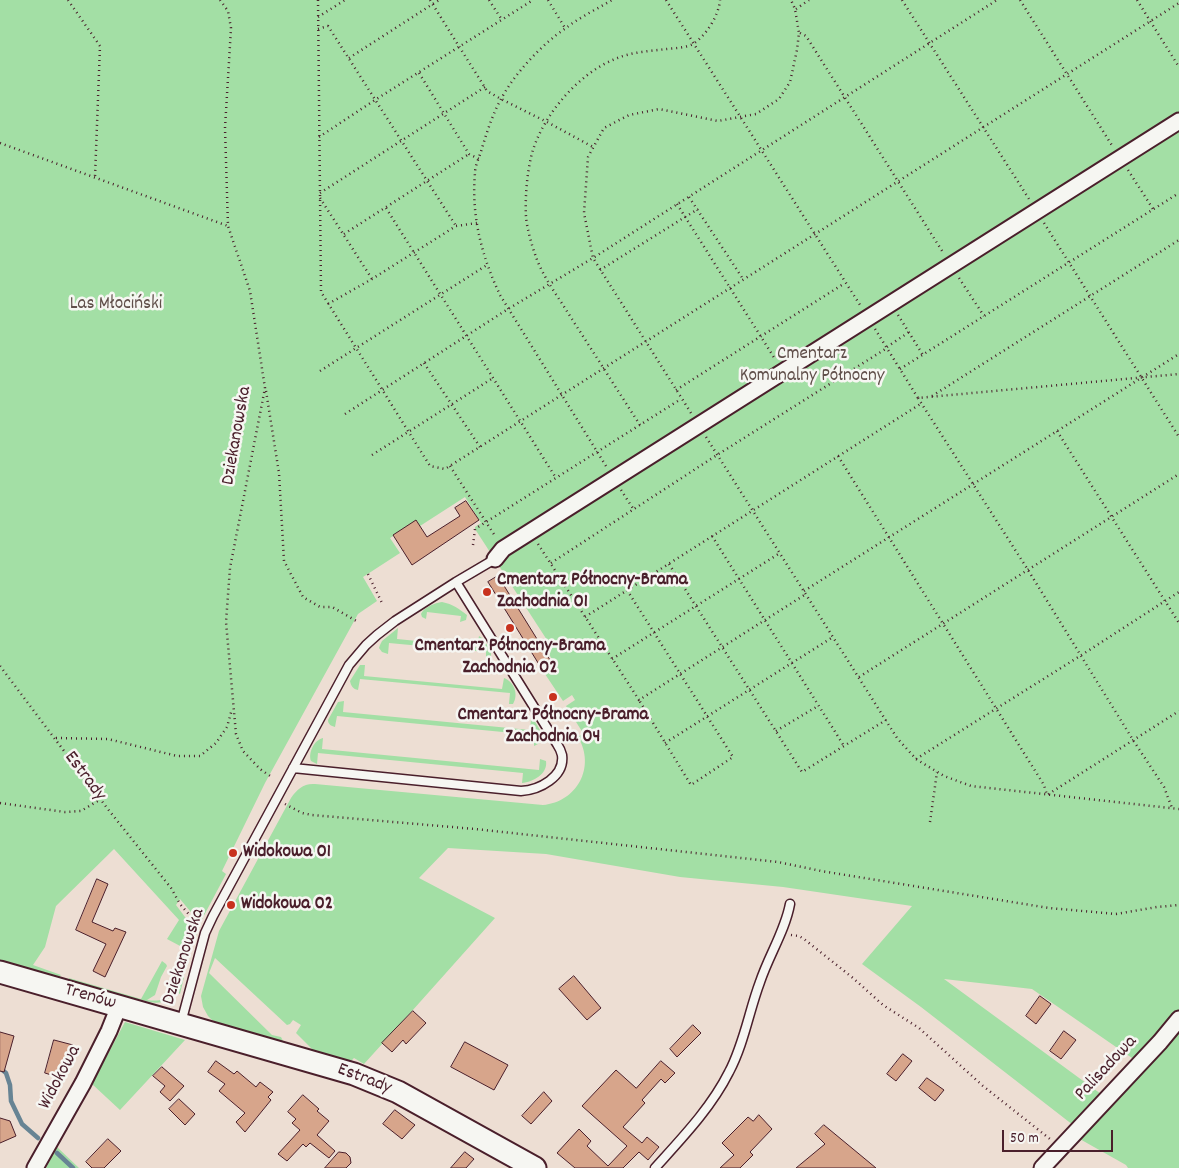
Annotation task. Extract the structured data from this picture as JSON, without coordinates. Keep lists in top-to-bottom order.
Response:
{
  "streets": {
    "main road": ["Estrady", "Trenów"],
    "street": ["Palisadowa", "Widokowa"],
    "lane": ["Dziekanowska"]
  },
  "crossings": [
    ["Dziekanowska", "Estrady"],
    ["Dziekanowska", "Trenów"],
    ["Estrady", "Trenów"],
    ["Trenów", "Widokowa"]
  ],
  "parks": ["Las Młociński", "Cmentarz Komunalny Północny"],
  "places": [
    "Cmentarz Północny-Brama Zachodnia 01",
    "Cmentarz Północny-Brama Zachodnia 02",
    "Cmentarz Północny-Brama Zachodnia 04",
    "Widokowa 01",
    "Widokowa 02"
  ],
  "scale_bar": "50 m"
}
